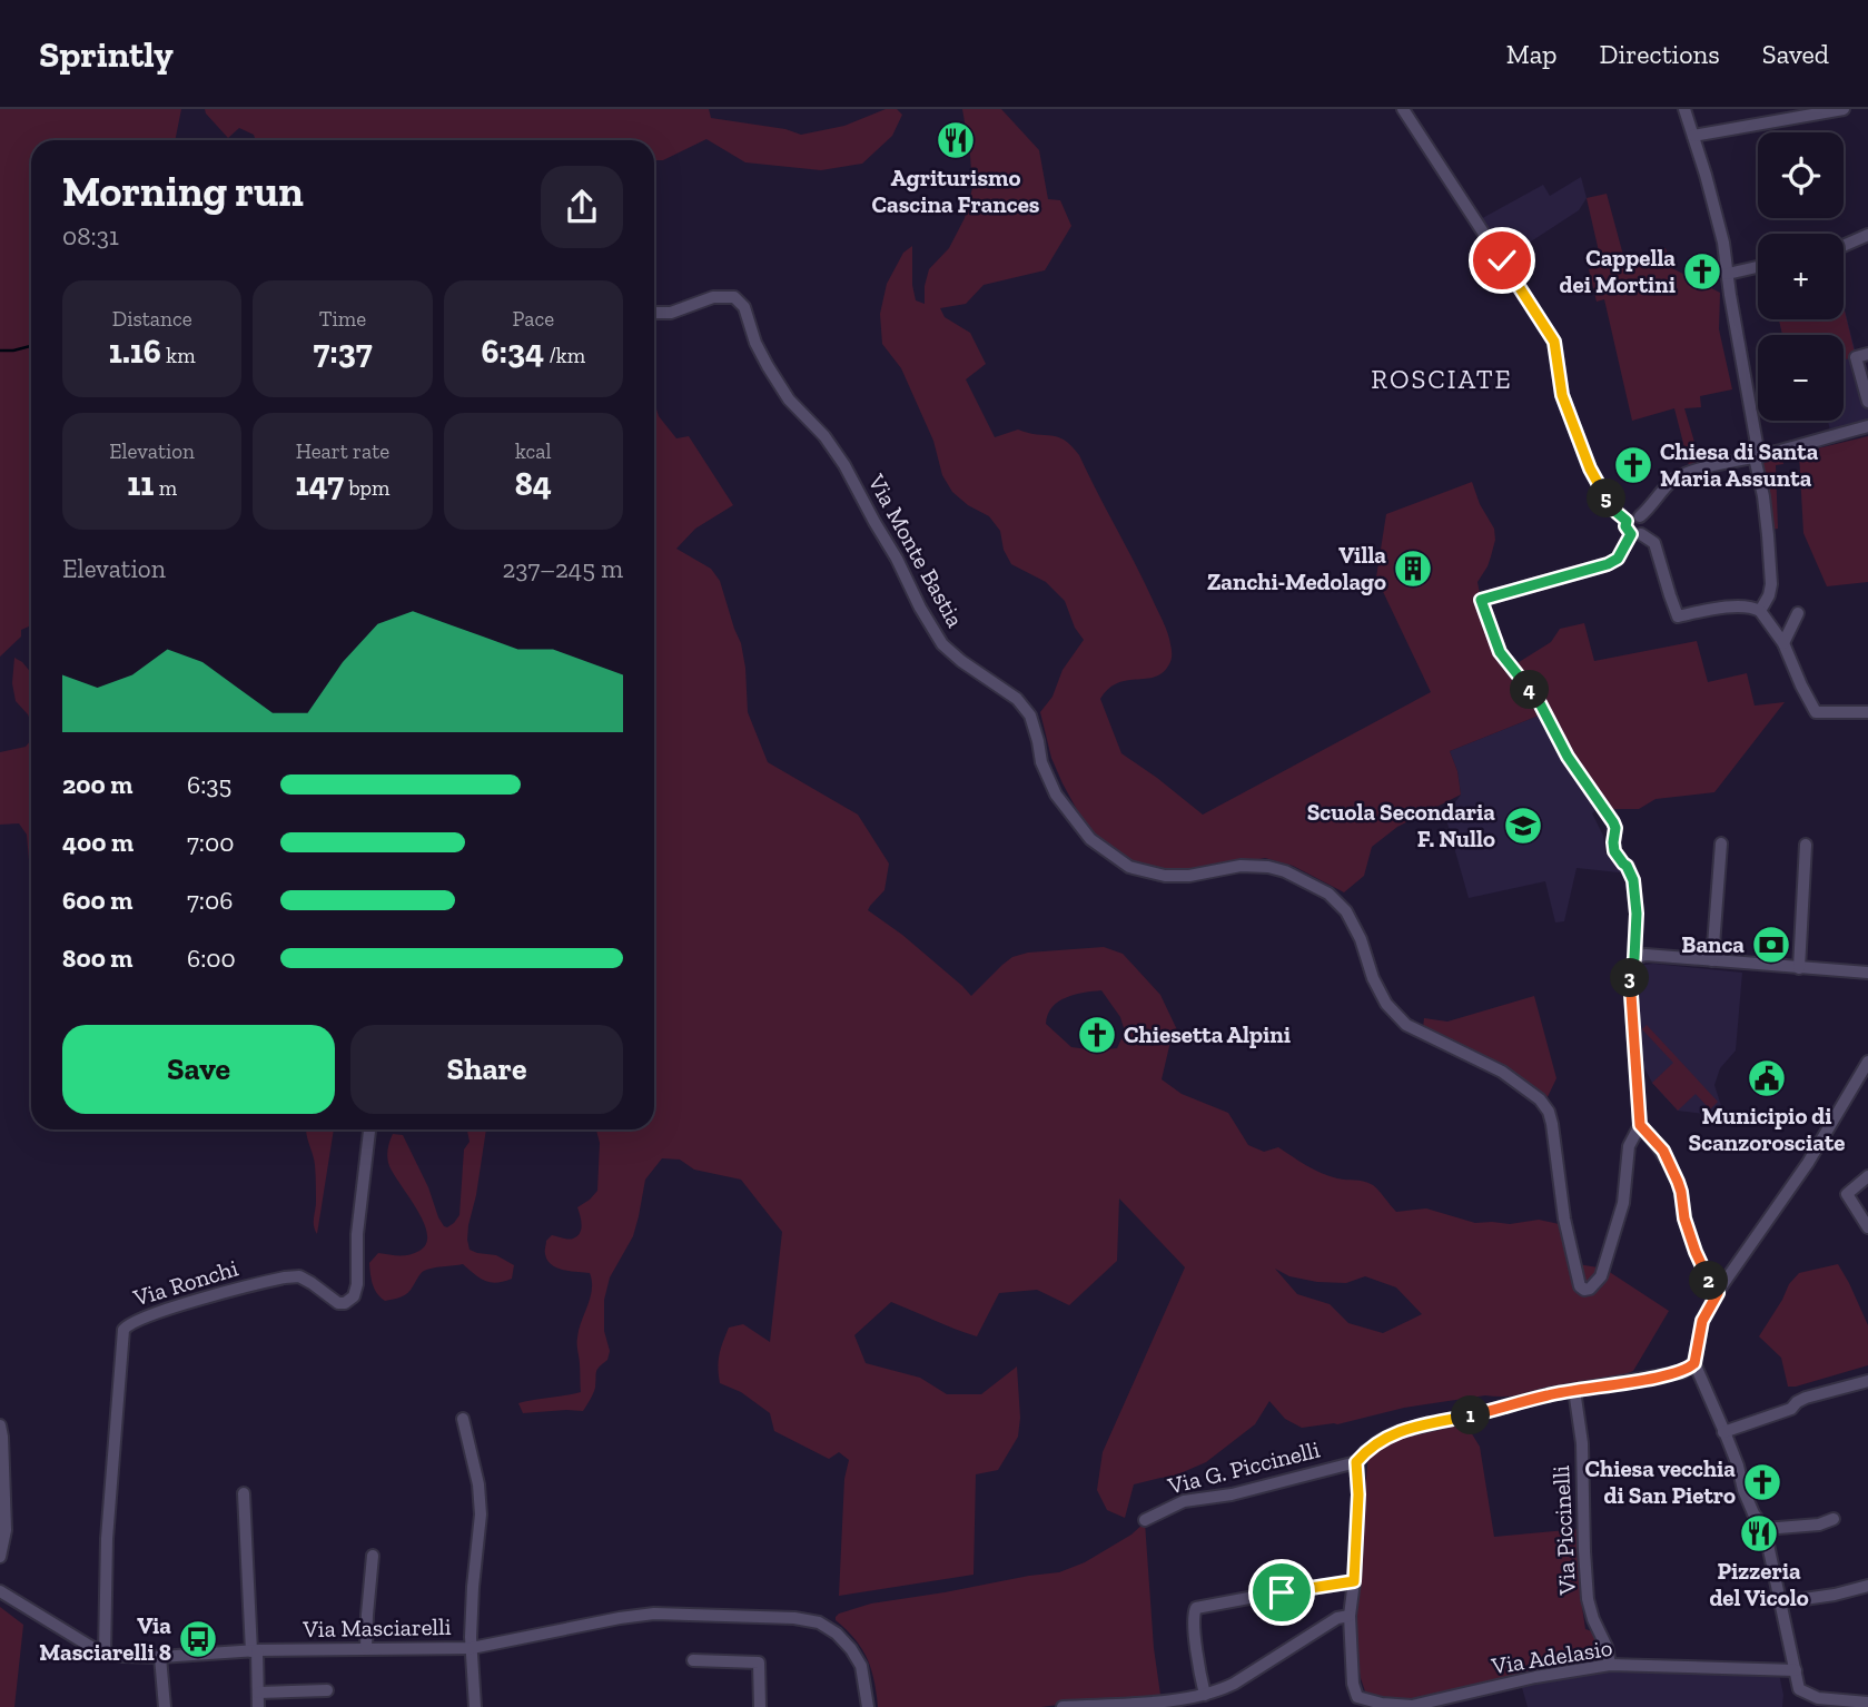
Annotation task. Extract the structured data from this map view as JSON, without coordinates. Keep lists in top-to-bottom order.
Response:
{
  "streets": {
    "street": [
      "Via Monte Bastia",
      "Via Ronchi",
      "Via G. Piccinelli",
      "Via Piccinelli",
      "Via Masciarelli",
      "Via Adelasio"
    ]
  },
  "crossings": [
    ["Via Ronchi", "Via Masciarelli"],
    ["Via Piccinelli", "Via Adelasio"]
  ],
  "districts": ["ROSCIATE"],
  "places": {
    "restaurant": ["Agriturismo Cascina Frances", "Pizzeria del Vicolo"],
    "church": [
      "Cappella dei Mortini",
      "Chiesa di Santa Maria Assunta",
      "Chiesetta Alpini",
      "Chiesa vecchia di San Pietro"
    ],
    "building": ["Villa Zanchi-Medolago"],
    "school or university": ["Scuola Secondaria F. Nullo"],
    "bank": ["Banca"],
    "public building": ["Municipio di Scanzorosciate"],
    "bus stop": ["Via Masciarelli 8"]
  },
  "page": {
    "header": "Sprintly",
    "nav": ["Map", "Directions", "Saved"],
    "map_buttons": ["+", "−"],
    "heading": ["Morning run", "08:31"],
    "stats": [
      ["Distance", "1.16 km"],
      ["Time", "7:37"],
      ["Pace", "6:34 /km"],
      ["Elevation", "11 m"],
      ["Heart rate", "147 bpm"],
      ["kcal", "84"]
    ],
    "pins": [
      "5",
      "4",
      "3",
      "2",
      "1"
    ],
    "chart": ["Elevation", "237–245 m"],
    "list": [
      {
        "name": "200 m",
        "note": "6:35"
      },
      {
        "name": "400 m",
        "note": "7:00"
      },
      {
        "name": "600 m",
        "note": "7:06"
      },
      {
        "name": "800 m",
        "note": "6:00"
      }
    ],
    "buttons": ["Save", "Share"]
  }
}
